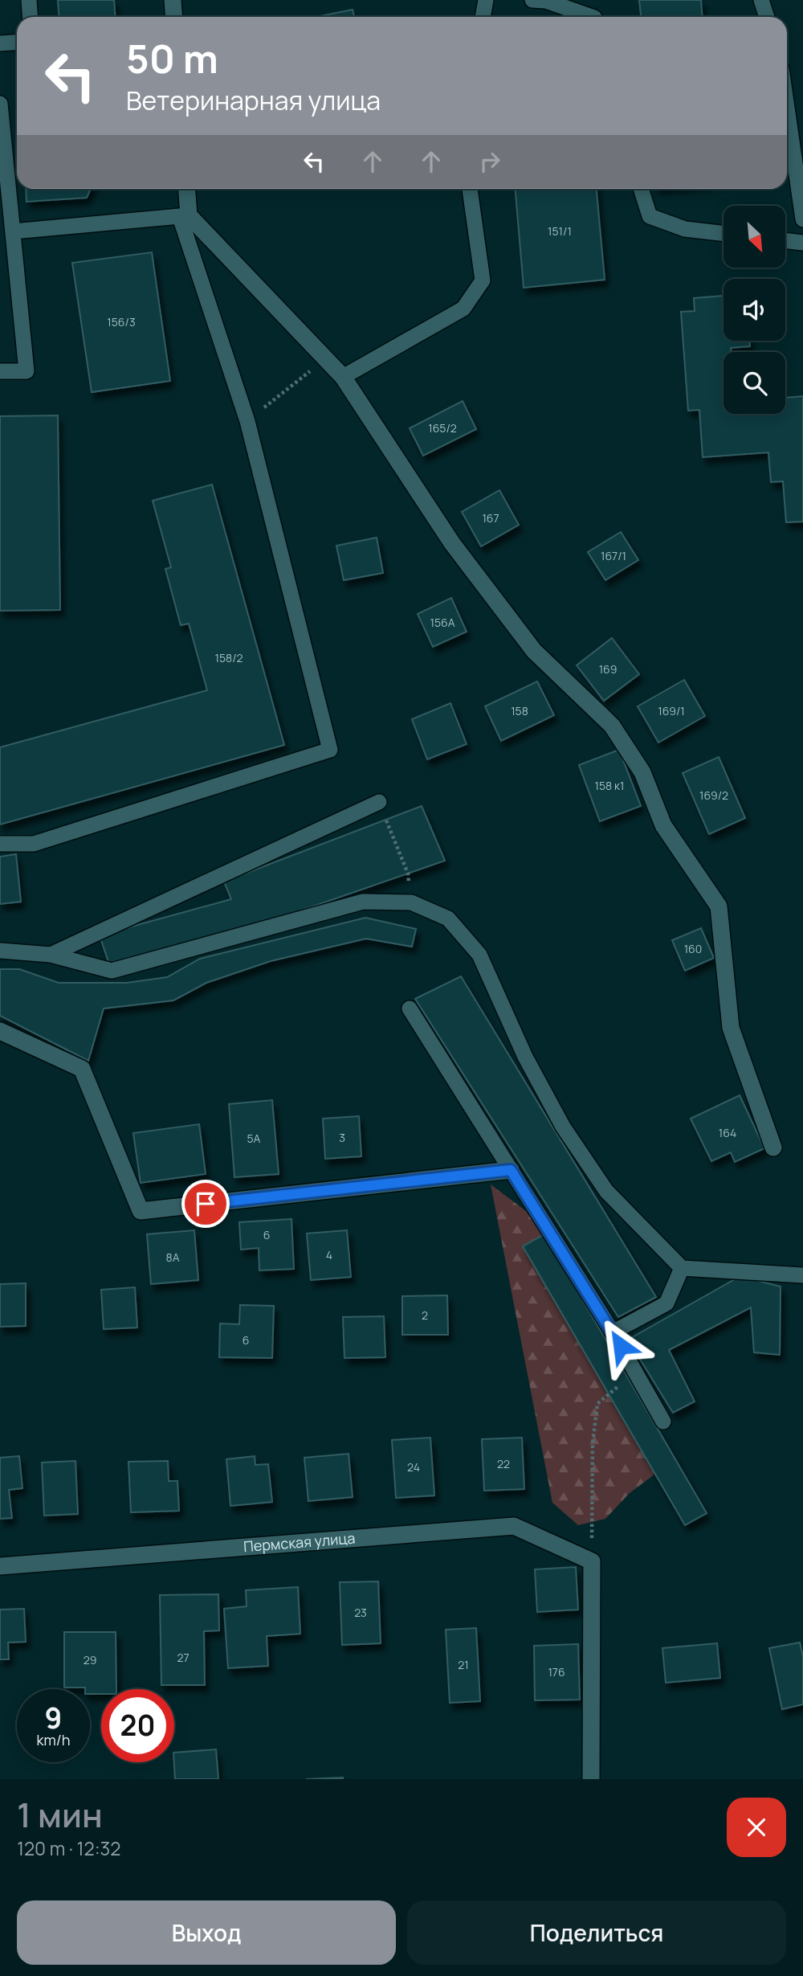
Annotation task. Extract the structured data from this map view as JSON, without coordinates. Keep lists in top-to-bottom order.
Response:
{
  "streets": {
    "street": ["Пермская улица"]
  },
  "house_numbers": [
    "151/1",
    "156/3",
    "165/2",
    "167",
    "167/1",
    "156А",
    "158/2",
    "169",
    "158",
    "169/1",
    "158 к1",
    "169/2",
    "160",
    "164",
    "3",
    "5А",
    "6",
    "4",
    "8А",
    "2",
    "6",
    "22",
    "24",
    "23",
    "27",
    "29",
    "21",
    "176"
  ],
  "north": "bottom right",
  "page": {
    "turn": ["50 m", "Ветеринарная улица"],
    "speed": "9 km/h",
    "limit": "20",
    "heading": ["1 мин", "120 m · 12:32"],
    "buttons": ["Выход", "Поделиться"]
  }
}
